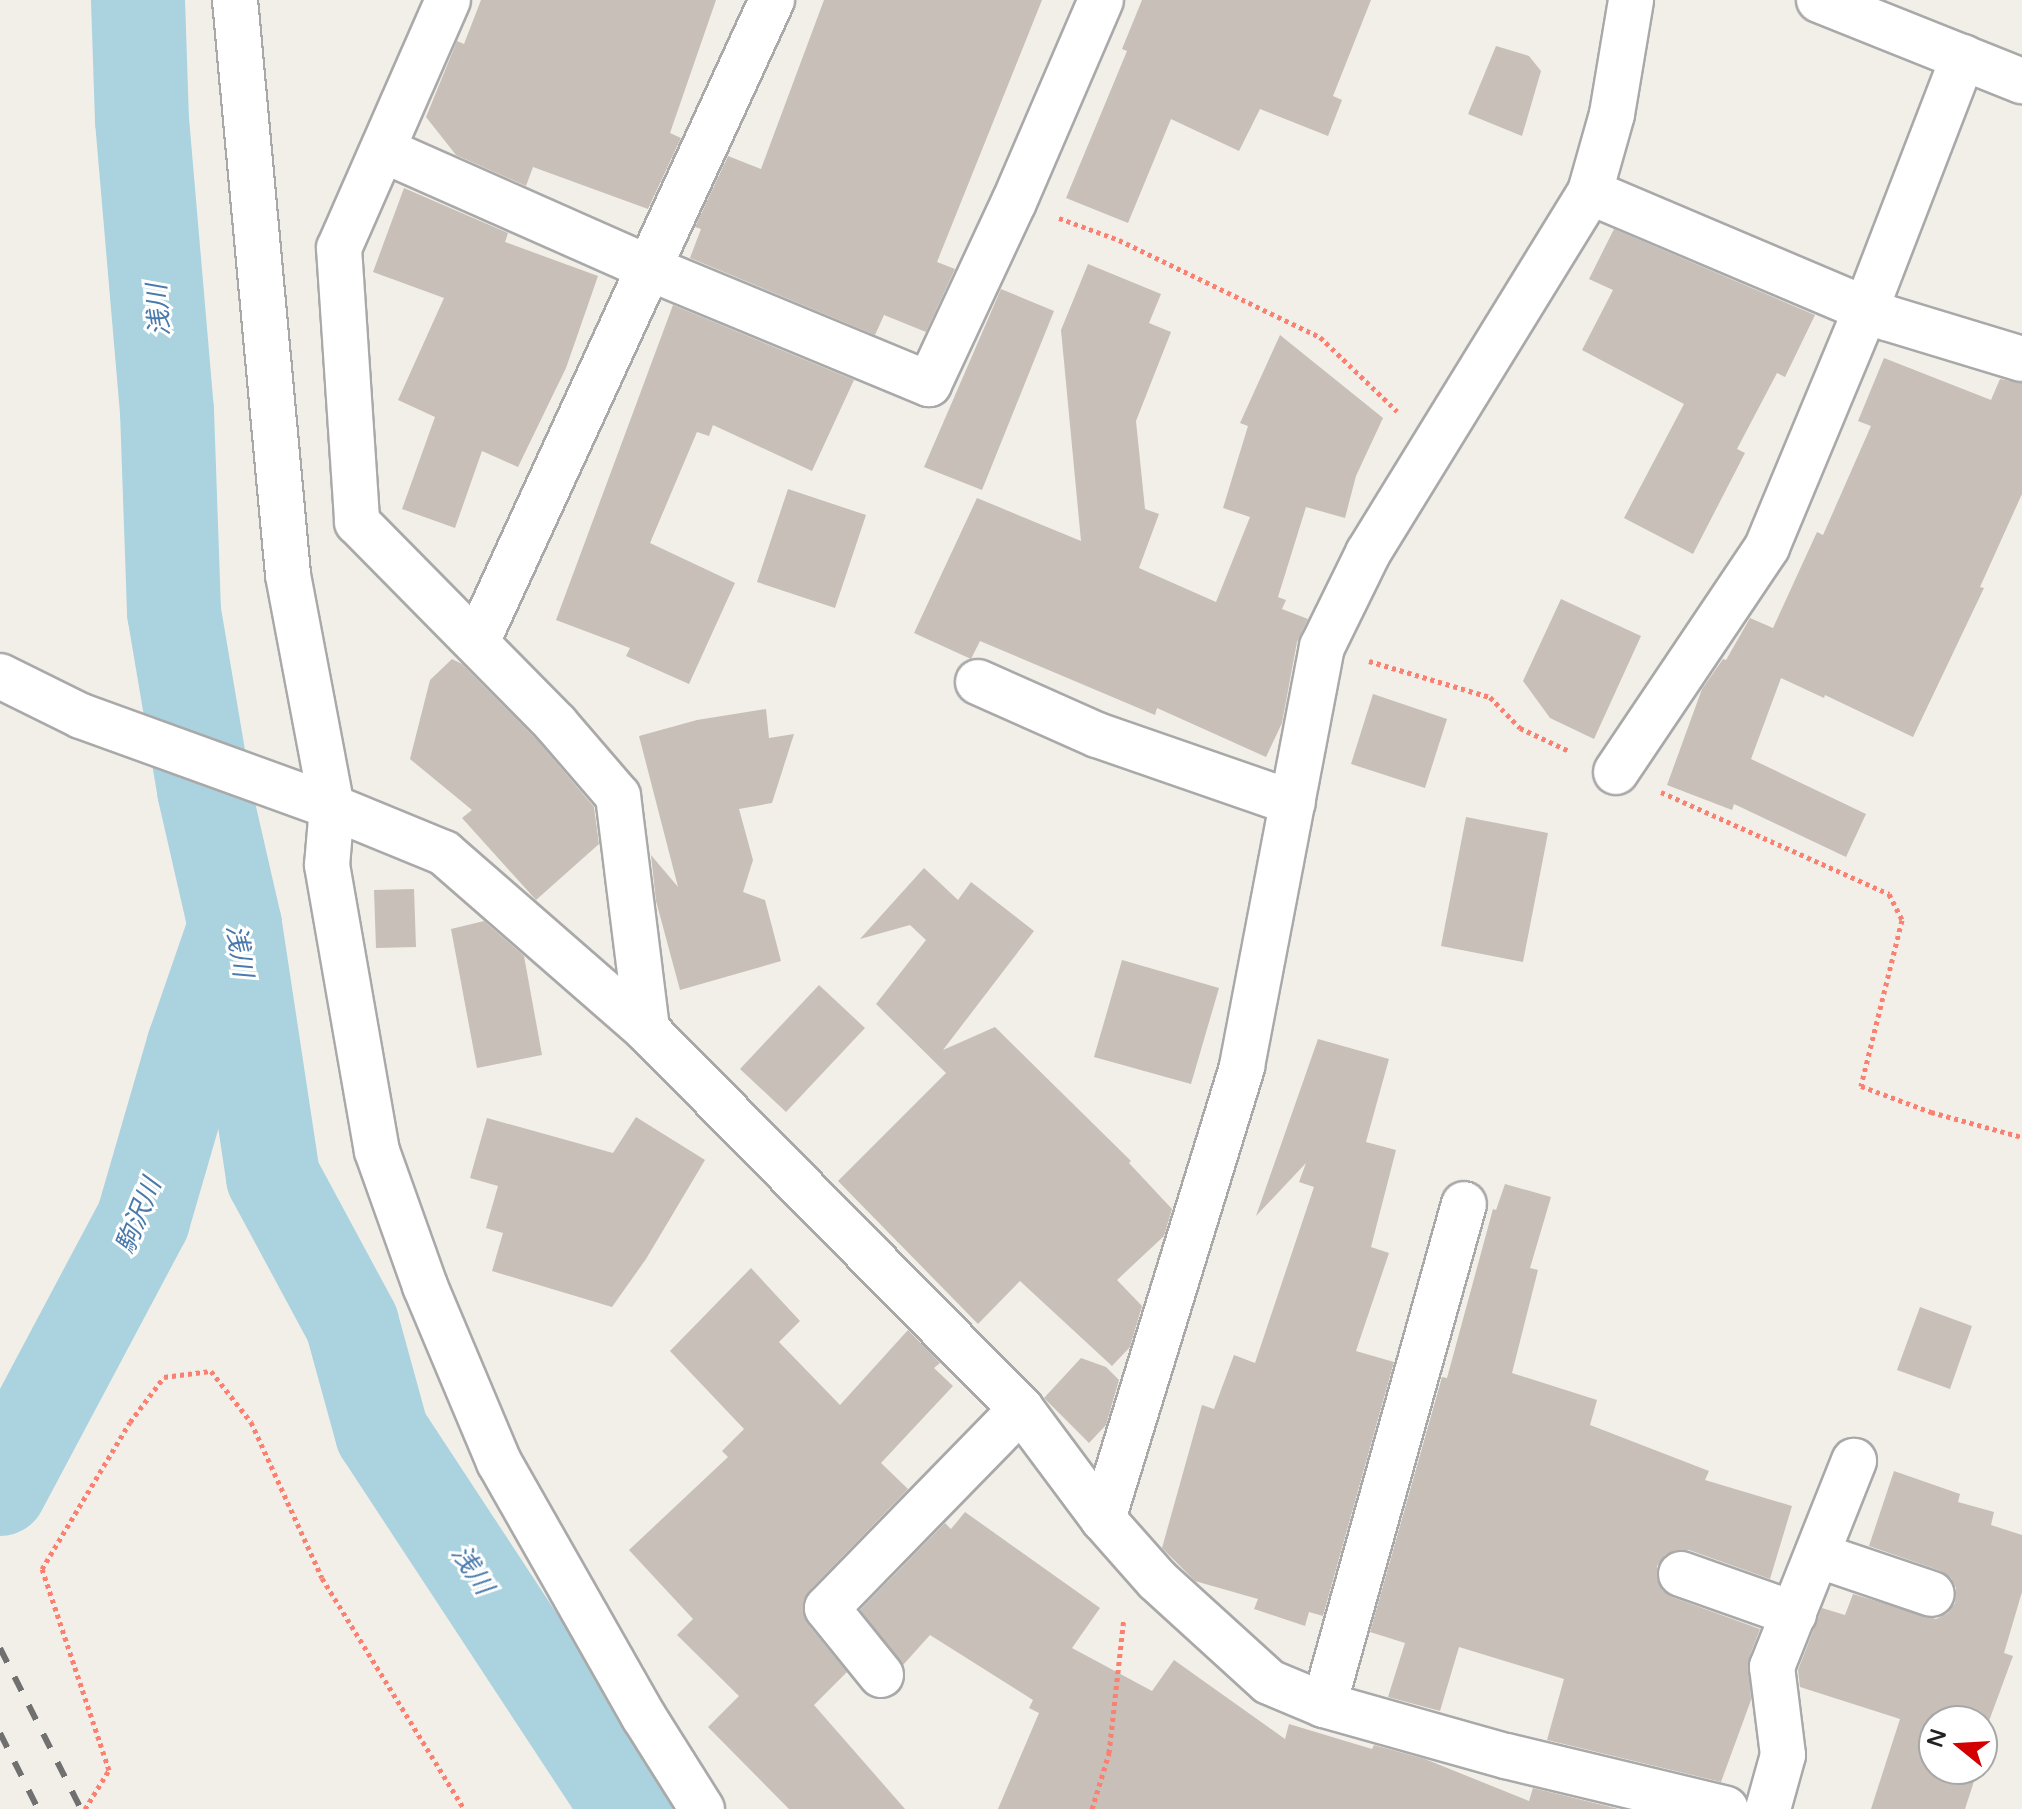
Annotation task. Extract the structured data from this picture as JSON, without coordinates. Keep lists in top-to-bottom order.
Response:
{
  "water": ["浅川", "駒沢川"],
  "north": "left"
}
